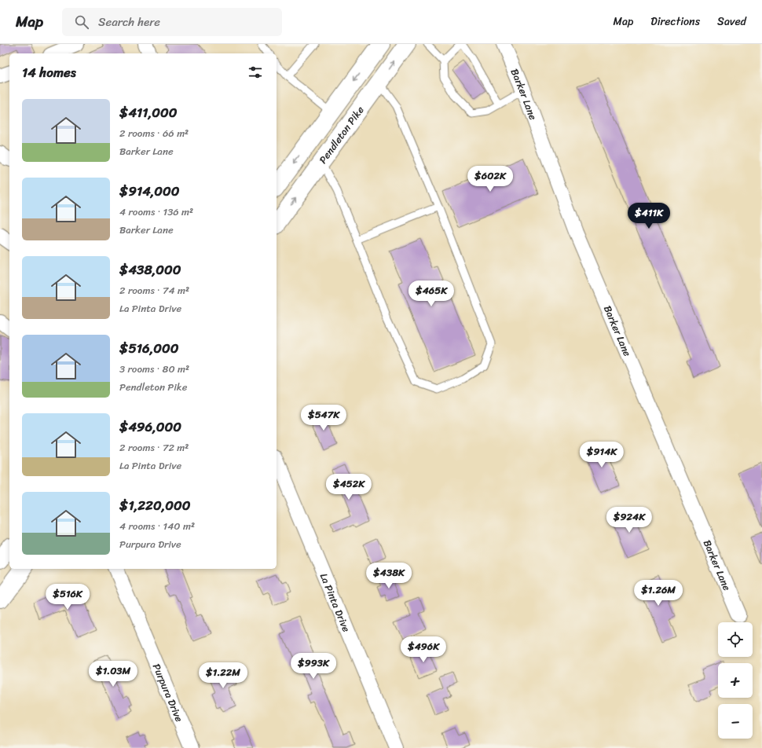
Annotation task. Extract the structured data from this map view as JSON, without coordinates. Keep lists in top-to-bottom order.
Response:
{
  "streets": {
    "main road": ["Pendleton Pike"],
    "street": ["Barker Lane", "La Pinta Drive", "Purpura Drive"]
  },
  "page": {
    "header": "Map",
    "search": "Search here",
    "nav": ["Map", "Directions", "Saved"],
    "heading": "14 homes",
    "list": [
      {
        "name": "$411,000",
        "note": "2 rooms · 66 m² · Barker Lane"
      },
      {
        "name": "$914,000",
        "note": "4 rooms · 136 m² · Barker Lane"
      },
      {
        "name": "$438,000",
        "note": "2 rooms · 74 m² · La Pinta Drive"
      },
      {
        "name": "$516,000",
        "note": "3 rooms · 80 m² · Pendleton Pike"
      },
      {
        "name": "$496,000",
        "note": "2 rooms · 72 m² · La Pinta Drive"
      },
      {
        "name": "$1,220,000",
        "note": "4 rooms · 140 m² · Purpura Drive"
      }
    ],
    "price": [
      "$602K",
      "$411K",
      "$465K",
      "$547K",
      "$914K",
      "$452K",
      "$924K",
      "$438K",
      "$1.26M",
      "$516K",
      "$496K",
      "$993K",
      "$1.03M",
      "$1.22M"
    ],
    "map_buttons": ["+", "−"]
  }
}
